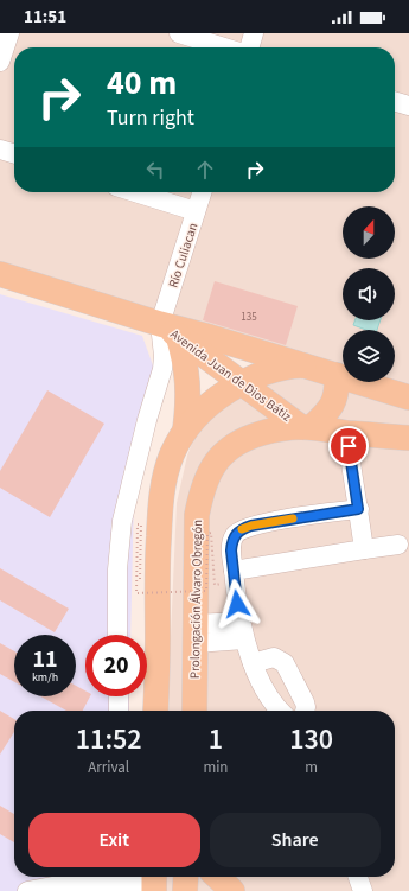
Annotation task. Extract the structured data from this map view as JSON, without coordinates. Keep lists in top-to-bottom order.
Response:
{
  "streets": {
    "main road": ["Avenida Juan de Dios Bátiz", "Prolongación Álvaro Obregón"],
    "street": ["Río Culiacan"]
  },
  "crossings": [
    ["Río Culiacan", "Avenida Juan de Dios Bátiz"],
    ["Avenida Juan de Dios Bátiz", "Prolongación Álvaro Obregón"]
  ],
  "house_numbers": ["135"],
  "north": "top",
  "page": {
    "status": "11:51",
    "turn": ["40 m", "Turn right"],
    "speed": "11 km/h",
    "limit": "20",
    "eta": [
      "11:52",
      "Arrival",
      "1",
      "min",
      "130",
      "m"
    ],
    "buttons": ["Exit", "Share"]
  }
}
